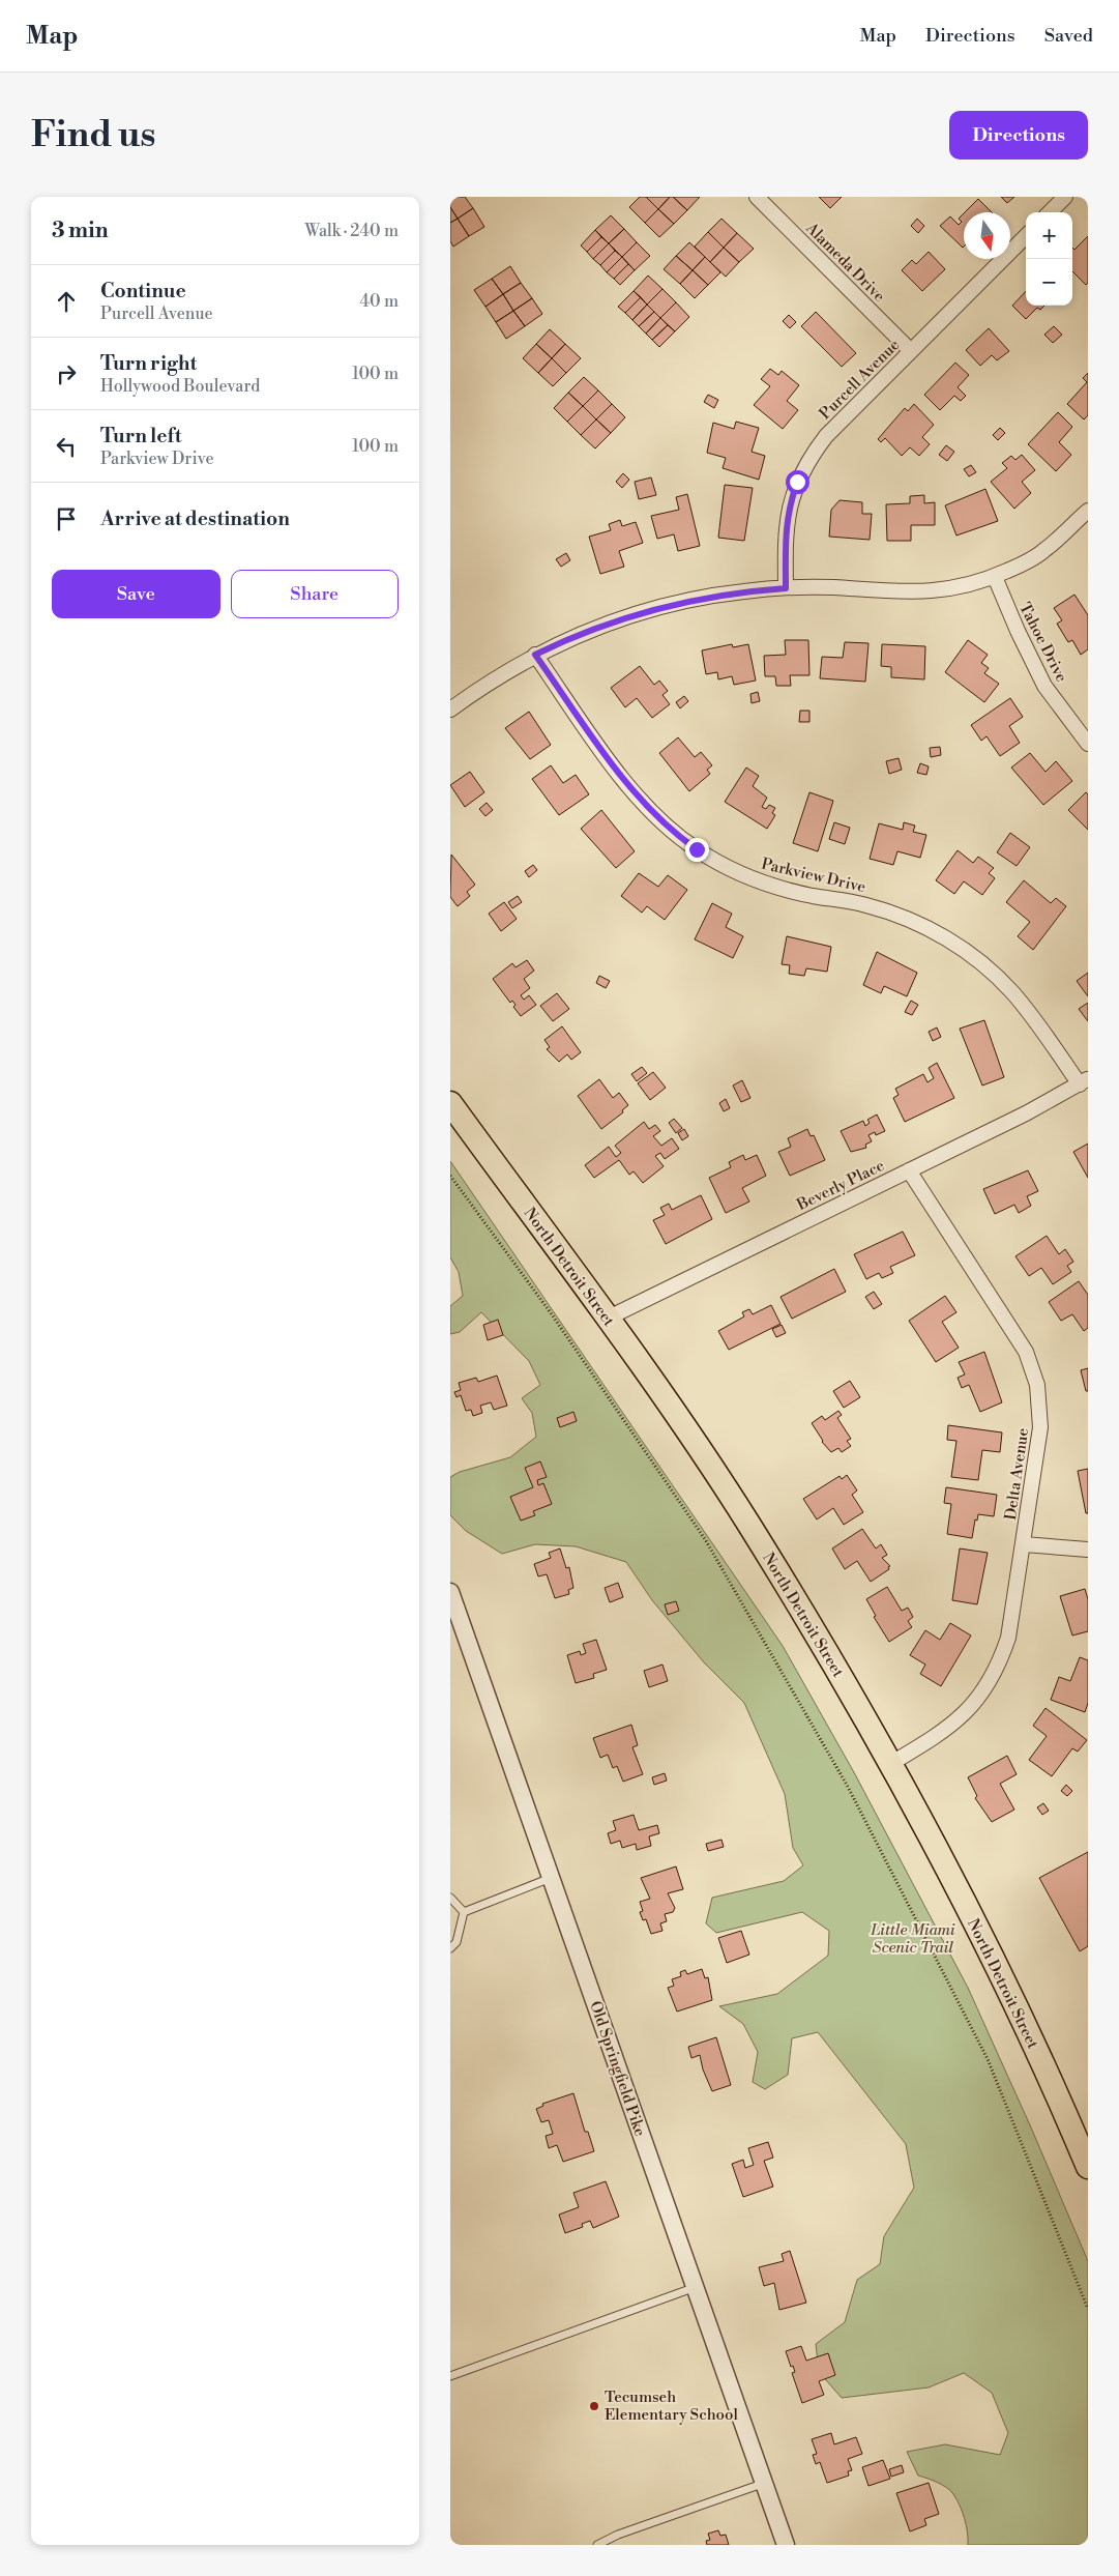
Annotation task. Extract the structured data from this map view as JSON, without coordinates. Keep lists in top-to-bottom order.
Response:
{
  "streets": {
    "highway": ["North Detroit Street"],
    "street": [
      "Alameda Drive",
      "Purcell Avenue",
      "Tahoe Drive",
      "Parkview Drive",
      "Beverly Place",
      "Delta Avenue",
      "Old Springfield Pike"
    ]
  },
  "crossings": [
    ["Alameda Drive", "Purcell Avenue"],
    ["Parkview Drive", "Beverly Place"],
    ["Beverly Place", "North Detroit Street"],
    ["Beverly Place", "Delta Avenue"],
    ["North Detroit Street", "Delta Avenue"]
  ],
  "parks": ["Little Miami Scenic Trail"],
  "places": ["Tecumseh Elementary School"],
  "north": "bottom",
  "page": {
    "header": "Map",
    "nav": ["Map", "Directions", "Saved"],
    "buttons": [
      "Directions",
      ["Save", "Share"]
    ],
    "title": "Find us",
    "heading": ["3 min", "Walk · 240 m"],
    "map_buttons": ["+", "−"],
    "list": [
      ["Continue", "Purcell Avenue", "40 m"],
      ["Turn right", "Hollywood Boulevard", "100 m"],
      ["Turn left", "Parkview Drive", "100 m"],
      "Arrive at destination"
    ]
  }
}
